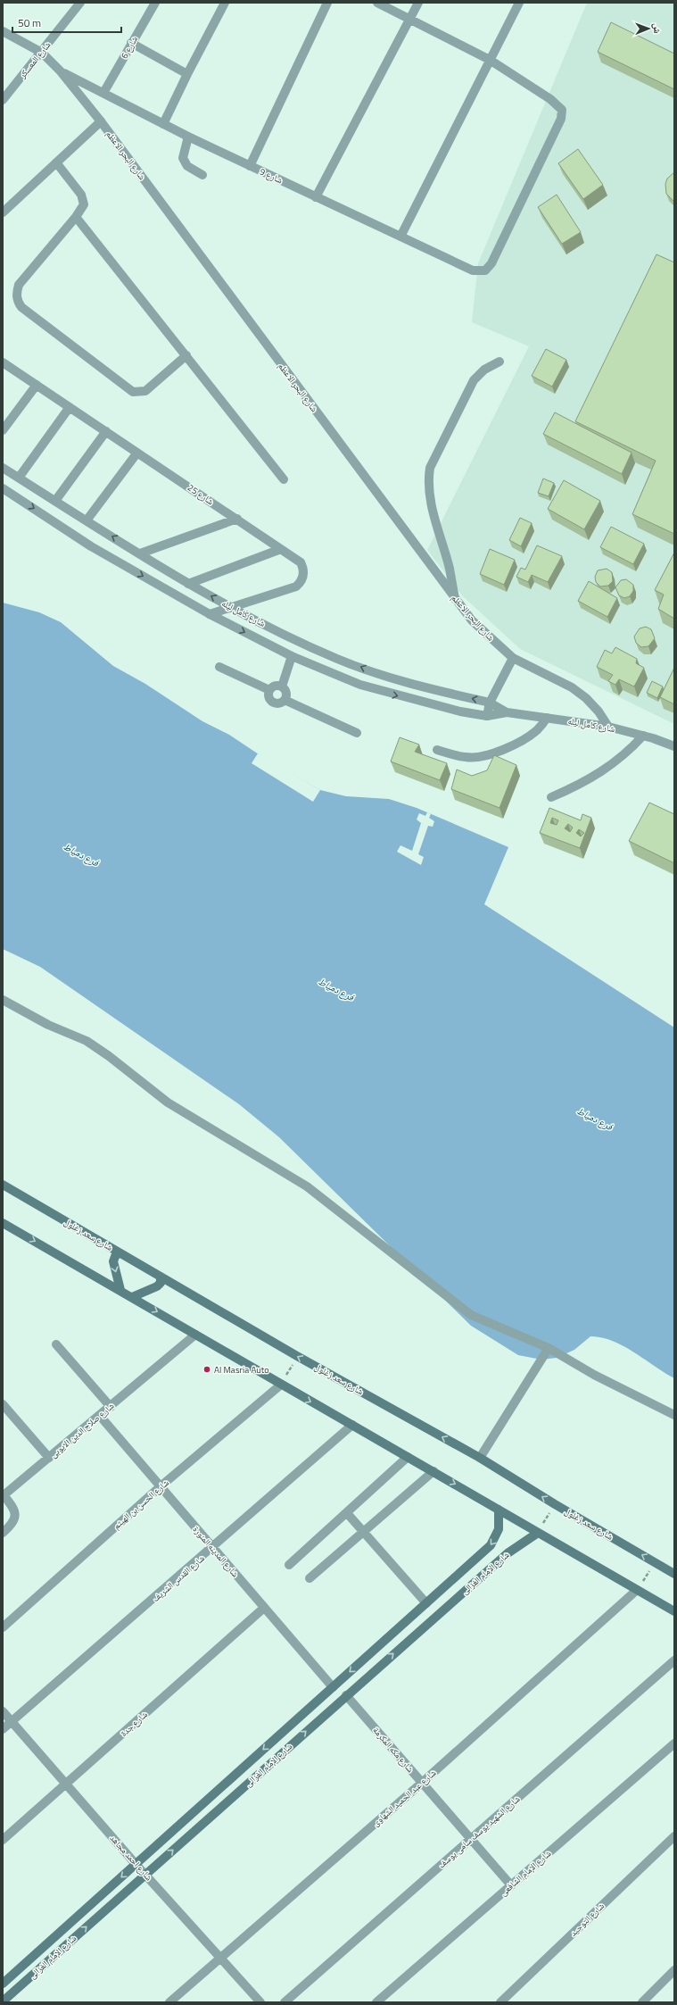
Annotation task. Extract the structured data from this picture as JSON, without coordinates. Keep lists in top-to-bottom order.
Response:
{
  "streets": {
    "main road": ["شارع سعد زغلول", "شارع الإمام الغزالى"],
    "street": [
      "شارع 6",
      "شارع المعسكر",
      "شارع البحر الاعظم",
      "شارع 9",
      "شارع 25",
      "شارع كامل ليله",
      "شارع صلاح الدين الايوبى",
      "شارع الحسن بن الهيثم",
      "شارع المدينه المنورة",
      "شارع القدس الشريف",
      "شارع جدة",
      "شارع مكه المكرمة",
      "شارع عبد الحميد الشهاوى",
      "شارع الشهيد يوسف سامى يوسف",
      "شارع احمد مجاهد",
      "شارع الإمام الشافعى",
      "شارع التوحيد"
    ]
  },
  "crossings": [
    ["شارع 6", "شارع 9"],
    ["شارع المعسكر", "شارع البحر الاعظم"],
    ["شارع البحر الاعظم", "شارع 9"],
    ["شارع البحر الاعظم", "شارع كامل ليله"],
    ["شارع 25", "شارع كامل ليله"],
    ["شارع صلاح الدين الايوبى", "شارع المدينه المنورة"],
    ["شارع الحسن بن الهيثم", "شارع المدينه المنورة"],
    ["شارع المدينه المنورة", "شارع الإمام الغزالى"],
    ["شارع المدينه المنورة", "شارع القدس الشريف"],
    ["شارع المدينه المنورة", "شارع جدة"],
    ["شارع الإمام الغزالى", "شارع مكه المكرمة"],
    ["شارع الإمام الغزالى", "شارع احمد مجاهد"],
    ["شارع القدس الشريف", "شارع احمد مجاهد"],
    ["شارع جدة", "شارع احمد مجاهد"],
    ["شارع مكه المكرمة", "شارع عبد الحميد الشهاوى"],
    ["شارع مكه المكرمة", "شارع الشهيد يوسف سامى يوسف"],
    ["شارع مكه المكرمة", "شارع الإمام الشافعى"],
    ["شارع عبد الحميد الشهاوى", "شارع احمد مجاهد"]
  ],
  "water": ["فرع دمياط"],
  "places": ["Al Masria Auto"],
  "scale_bar": "50 m",
  "north": "right"
}
